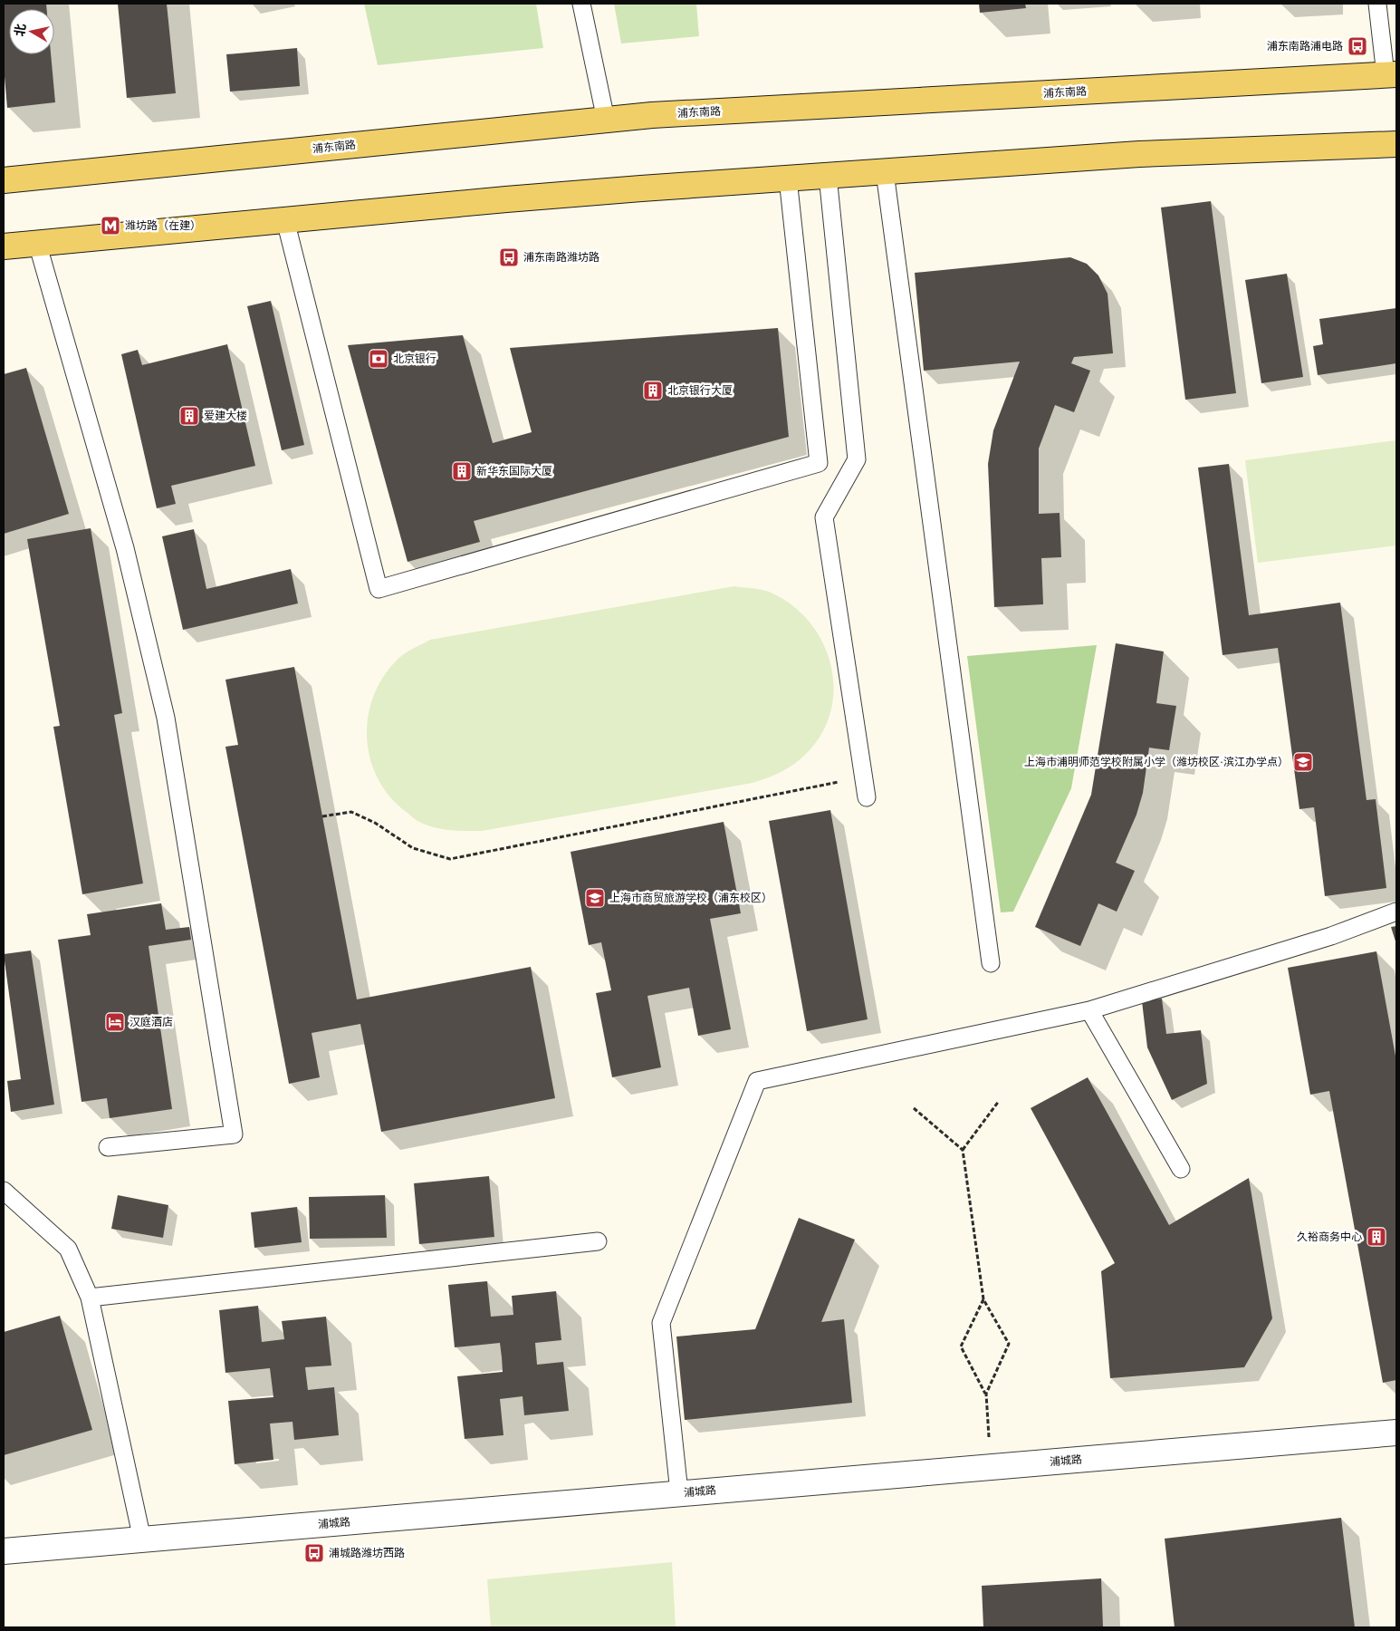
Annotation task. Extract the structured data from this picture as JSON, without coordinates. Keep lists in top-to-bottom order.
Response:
{
  "streets": {
    "main road": ["浦东南路"],
    "street": ["浦城路"]
  },
  "places": {
    "bus stop": ["浦东南路浦电路", "浦东南路潍坊路", "浦城路潍坊西路"],
    "metro station": ["潍坊路（在建）"],
    "bank": ["北京银行"],
    "building": [
      "北京银行大厦",
      "爱建大楼",
      "新华东国际大厦",
      "久裕商务中心"
    ],
    "school or university": ["上海市浦明师范学校附属小学（潍坊校区·滨江办学点）", "上海市商贸旅游学校（浦东校区）"],
    "hotel": ["汉庭酒店"]
  },
  "north": "left"
}
